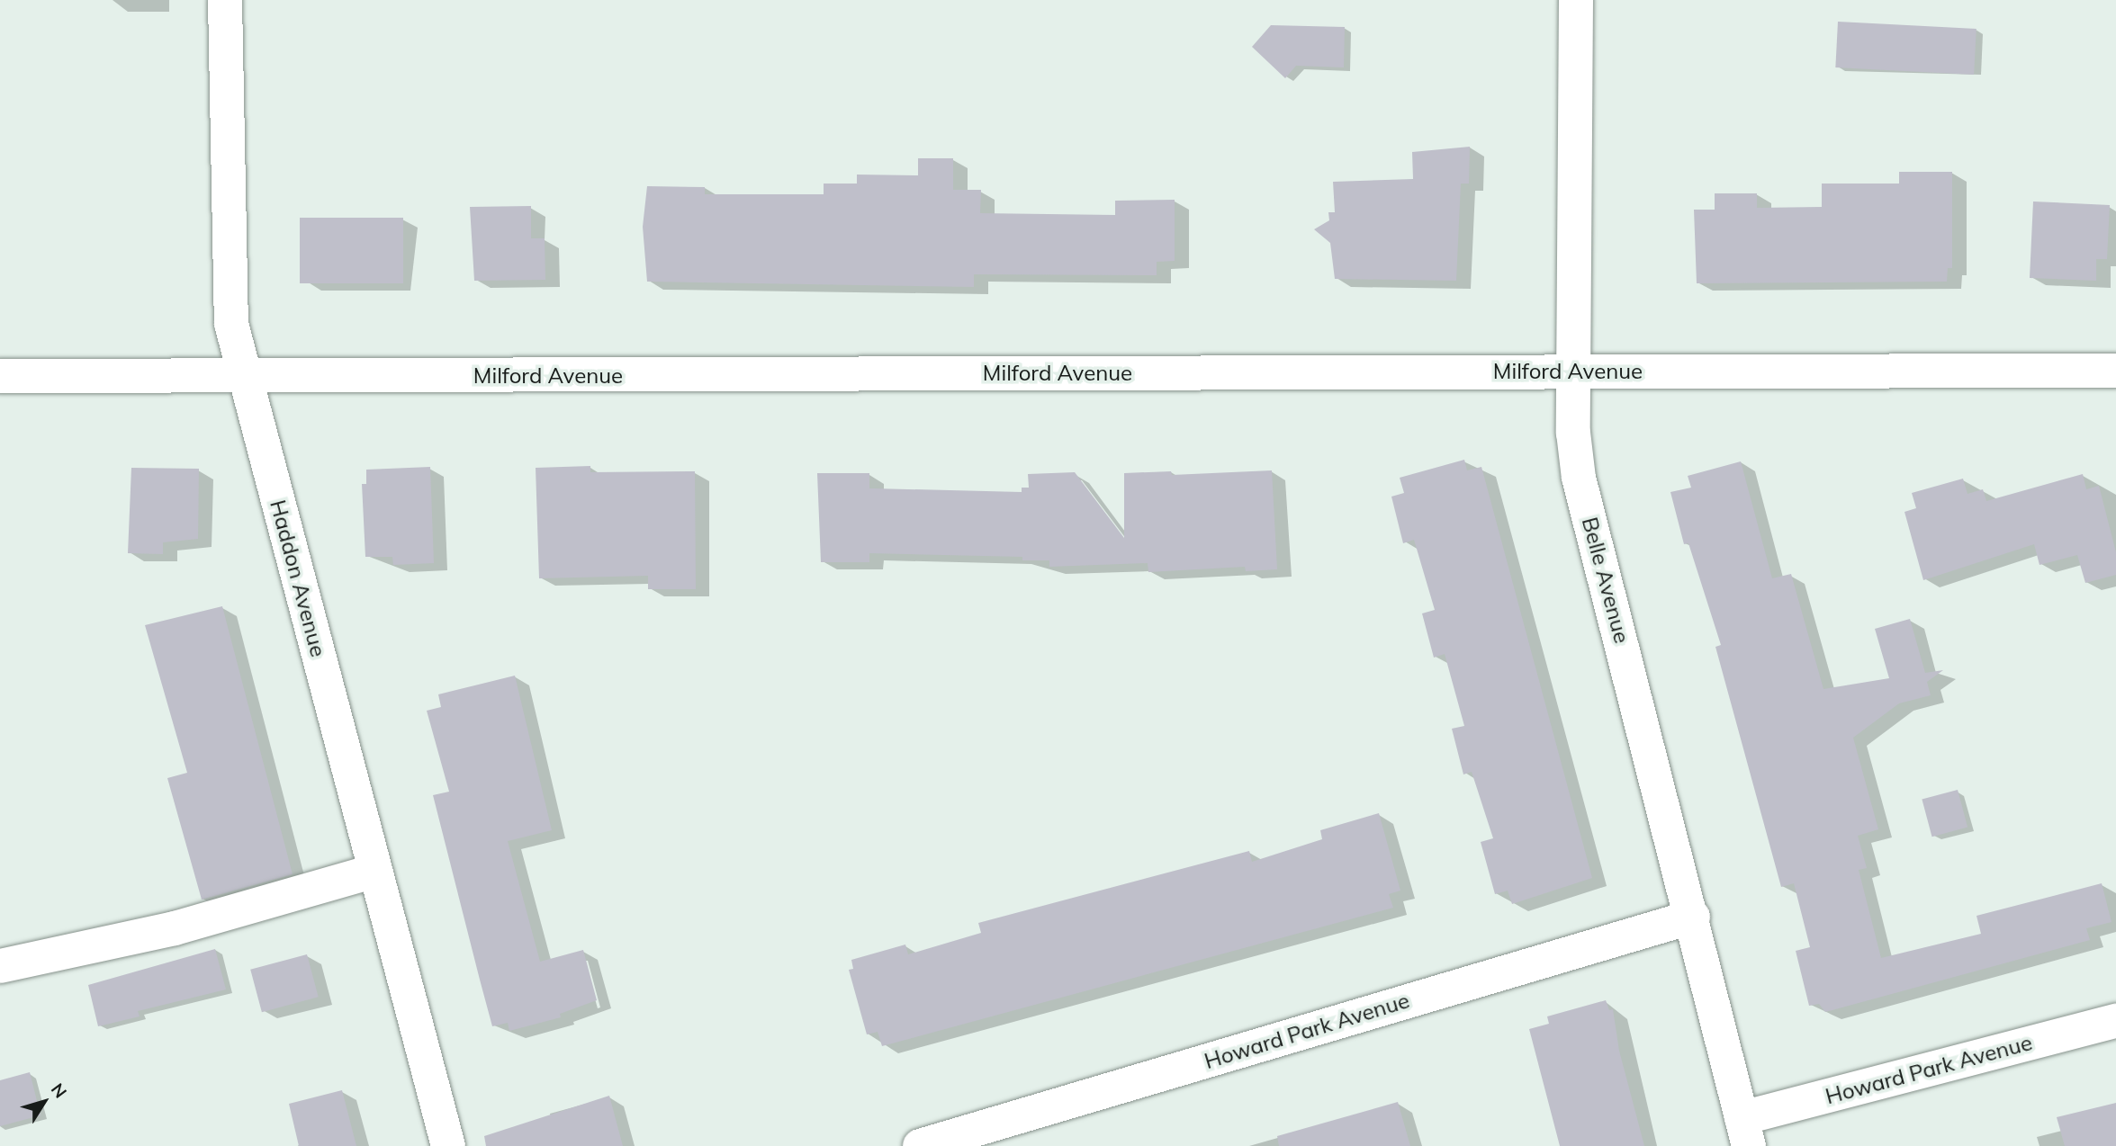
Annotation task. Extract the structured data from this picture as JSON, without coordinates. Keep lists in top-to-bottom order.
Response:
{
  "streets": {
    "street": [
      "Milford Avenue",
      "Haddon Avenue",
      "Belle Avenue",
      "Howard Park Avenue"
    ]
  },
  "crossings": [
    ["Milford Avenue", "Haddon Avenue"],
    ["Milford Avenue", "Belle Avenue"],
    ["Belle Avenue", "Howard Park Avenue"]
  ],
  "north": "top right"
}
